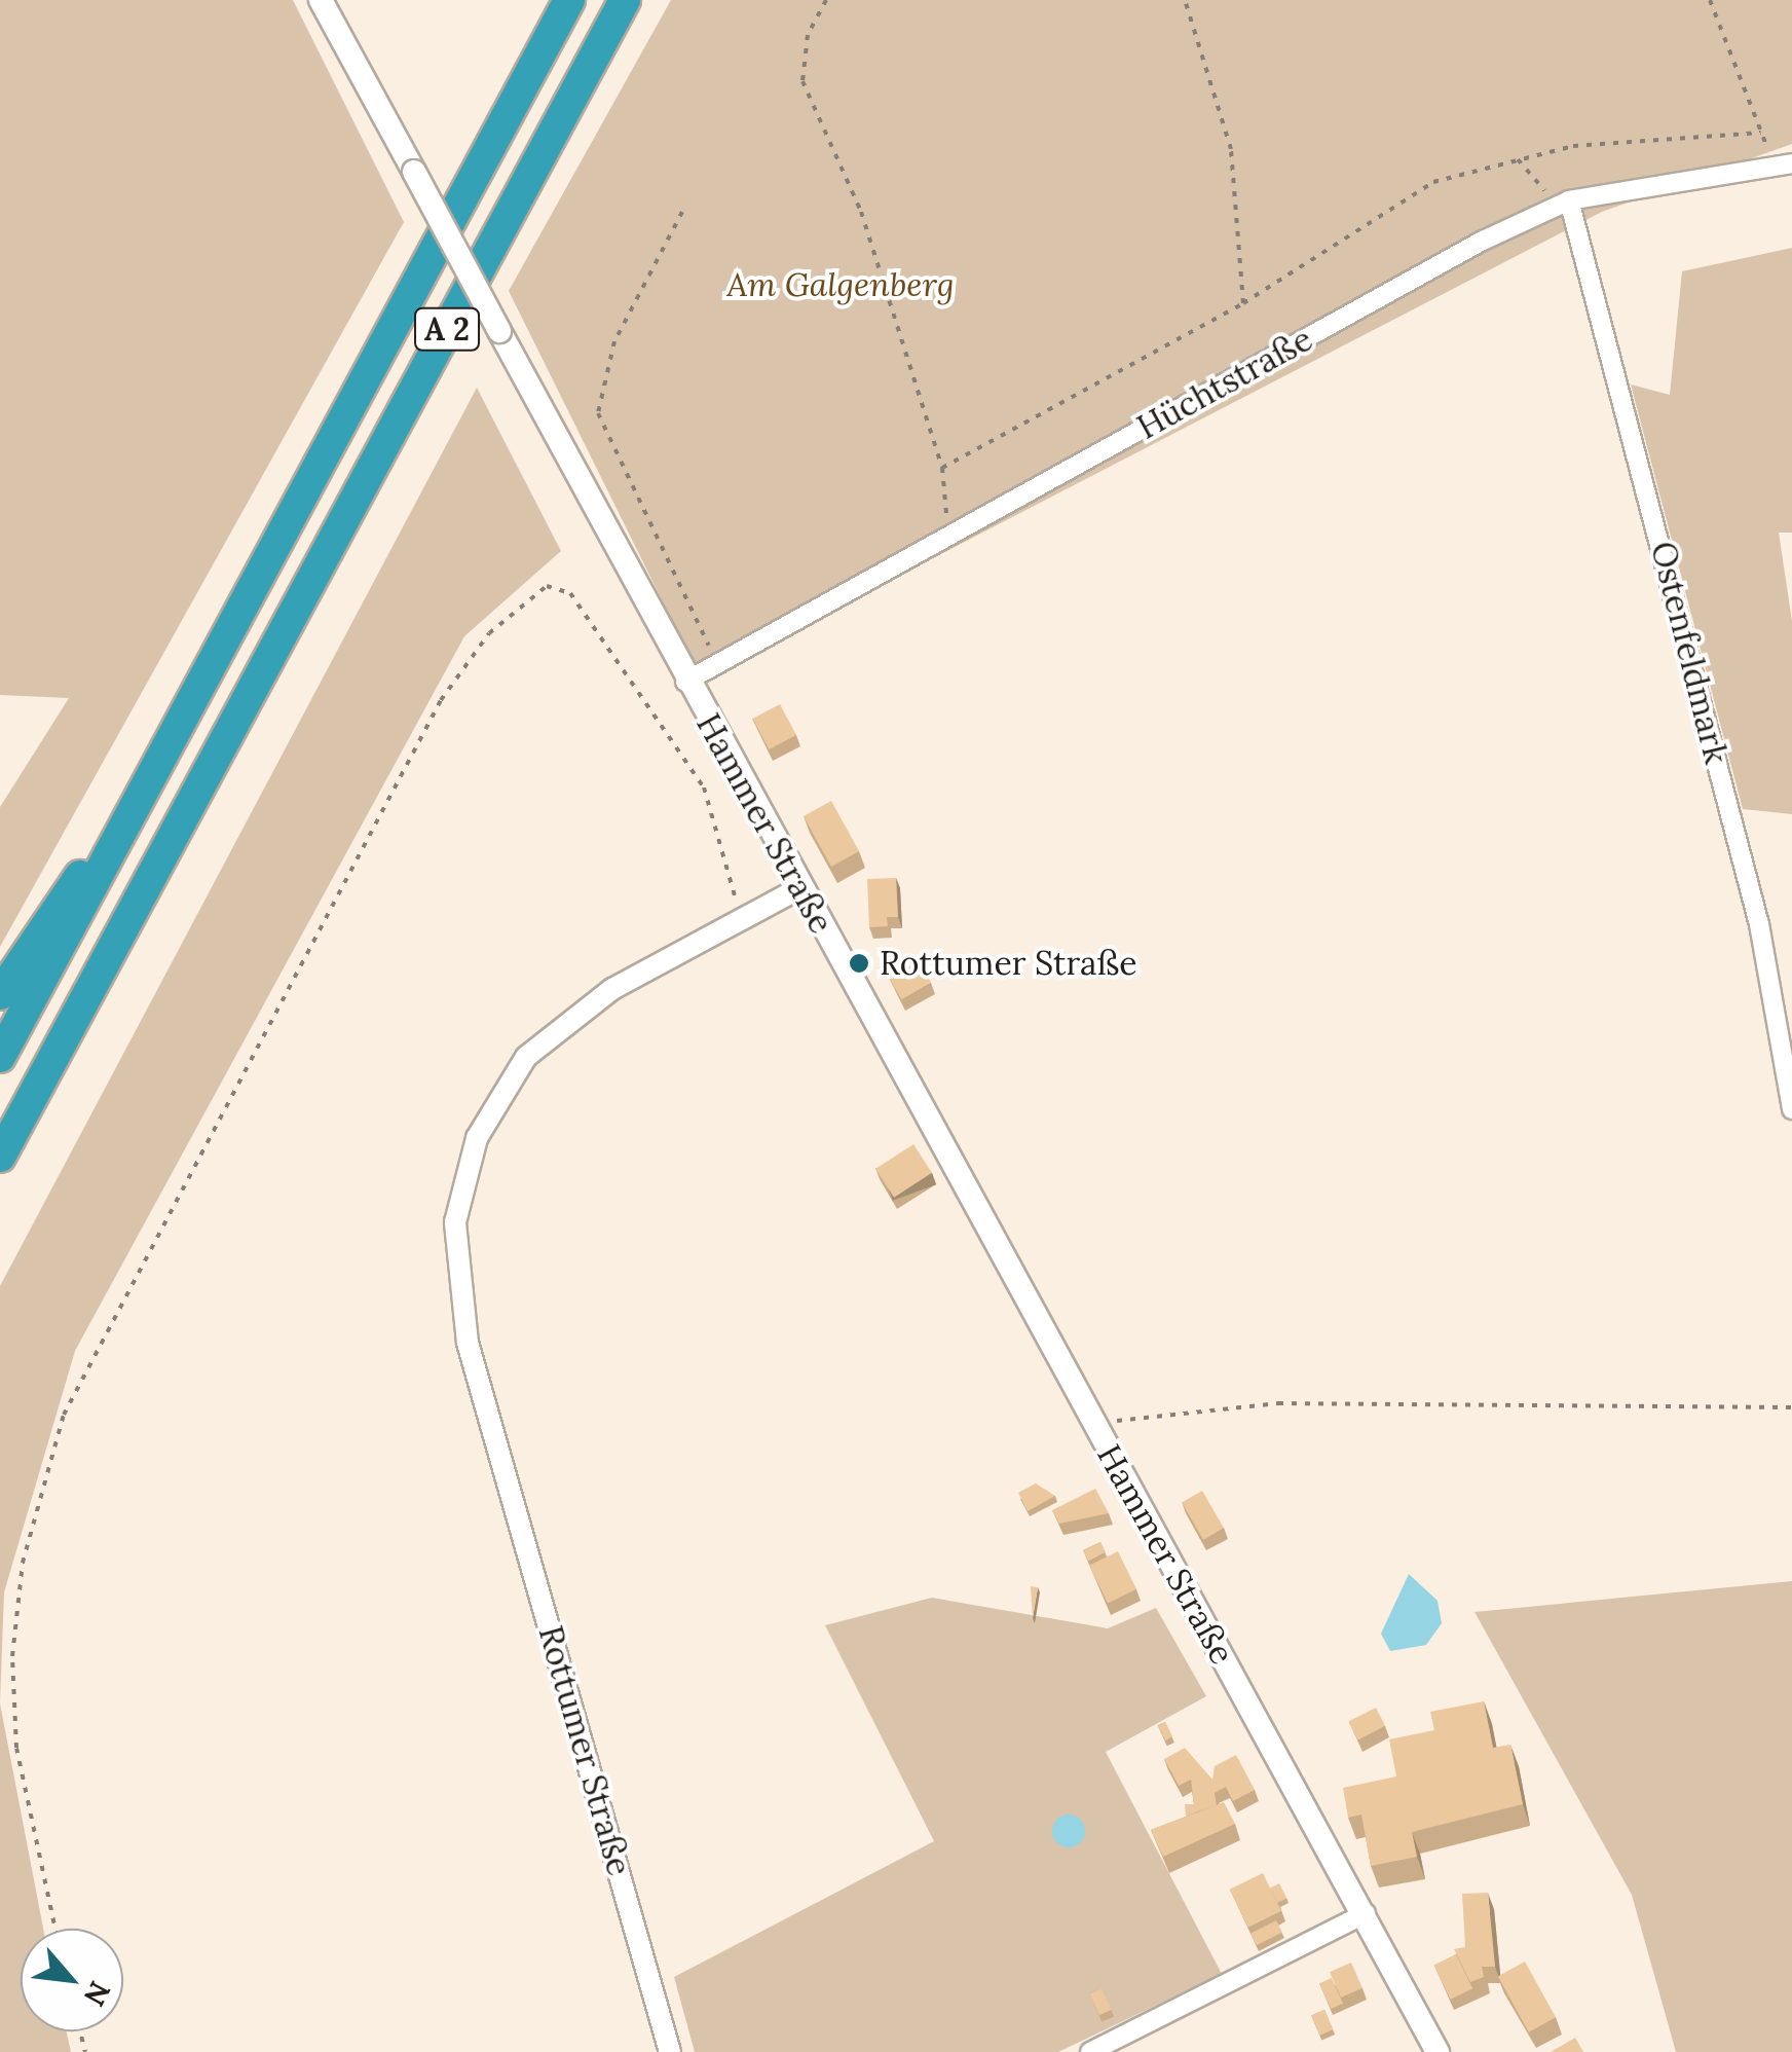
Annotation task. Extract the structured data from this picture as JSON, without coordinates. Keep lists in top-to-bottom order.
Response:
{
  "streets": {
    "highway": ["A 2"],
    "main road": ["Hammer Straße"],
    "street": ["Hüchtstraße", "Ostenfeldmark", "Rottumer Straße"]
  },
  "crossings": [
    ["Hüchtstraße", "Ostenfeldmark"],
    ["Hüchtstraße", "Hammer Straße"],
    ["Hammer Straße", "Rottumer Straße"]
  ],
  "parks": ["Am Galgenberg"],
  "places": ["Rottumer Straße"],
  "north": "bottom right"
}
